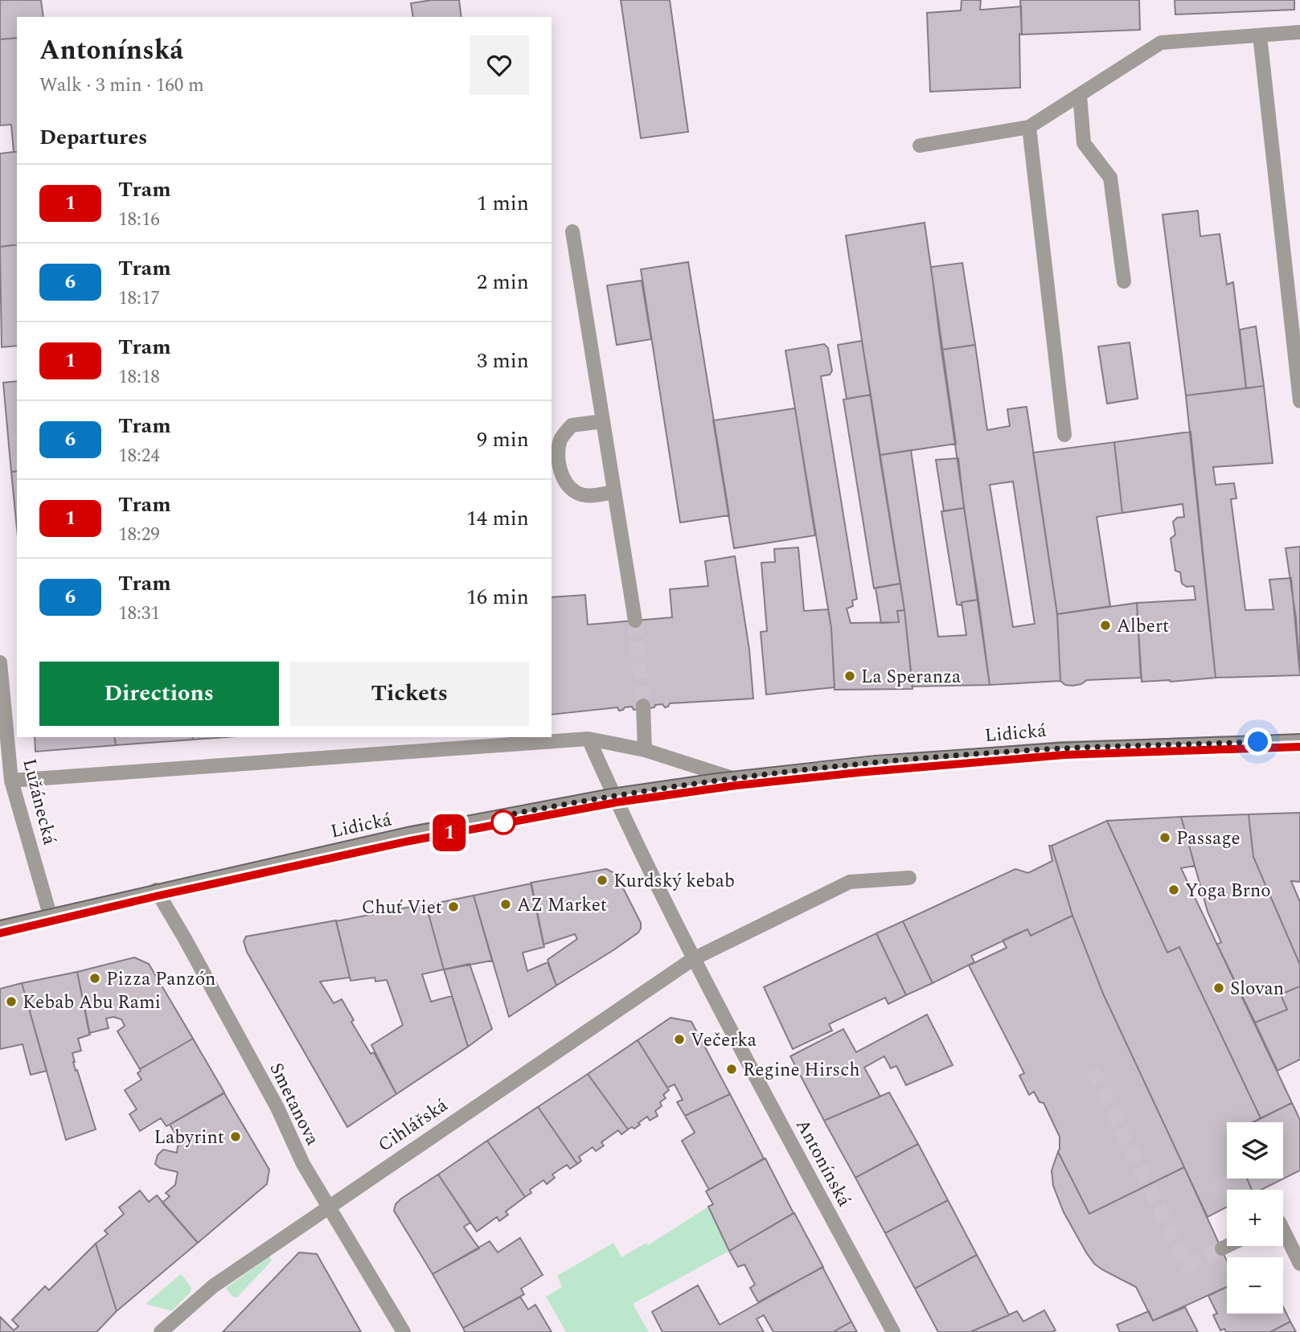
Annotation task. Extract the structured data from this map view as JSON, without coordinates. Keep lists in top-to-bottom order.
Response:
{
  "streets": {
    "street": [
      "Lidická",
      "Lužánecká",
      "Smetanova",
      "Cihlářská",
      "Antonínská"
    ]
  },
  "crossings": [
    ["Lidická", "Lužánecká"],
    ["Lidická", "Smetanova"],
    ["Lidická", "Antonínská"],
    ["Smetanova", "Cihlářská"],
    ["Cihlářská", "Antonínská"]
  ],
  "places": [
    "Albert",
    "La Speranza",
    "Passage",
    "Kurdský kebab",
    "Yoga Brno",
    "AZ Market",
    "Chuť Viet",
    "Pizza Panzón",
    "Slovan",
    "Kebab Abu Rami",
    "Večerka",
    "Regine Hirsch",
    "Labyrint"
  ],
  "lines": ["tram line 1"],
  "page": {
    "on_map": "1",
    "heading": [
      ["Antonínská", "Walk · 3 min · 160 m"],
      "Departures"
    ],
    "list": [
      {
        "mark": "1",
        "name": "Tram",
        "note": "18:16",
        "value": "1 min"
      },
      {
        "mark": "6",
        "name": "Tram",
        "note": "18:17",
        "value": "2 min"
      },
      {
        "mark": "1",
        "name": "Tram",
        "note": "18:18",
        "value": "3 min"
      },
      {
        "mark": "6",
        "name": "Tram",
        "note": "18:24",
        "value": "9 min"
      },
      {
        "mark": "1",
        "name": "Tram",
        "note": "18:29",
        "value": "14 min"
      },
      {
        "mark": "6",
        "name": "Tram",
        "note": "18:31",
        "value": "16 min"
      }
    ],
    "buttons": ["Directions", "Tickets"],
    "map_buttons": ["+", "−"]
  }
}
